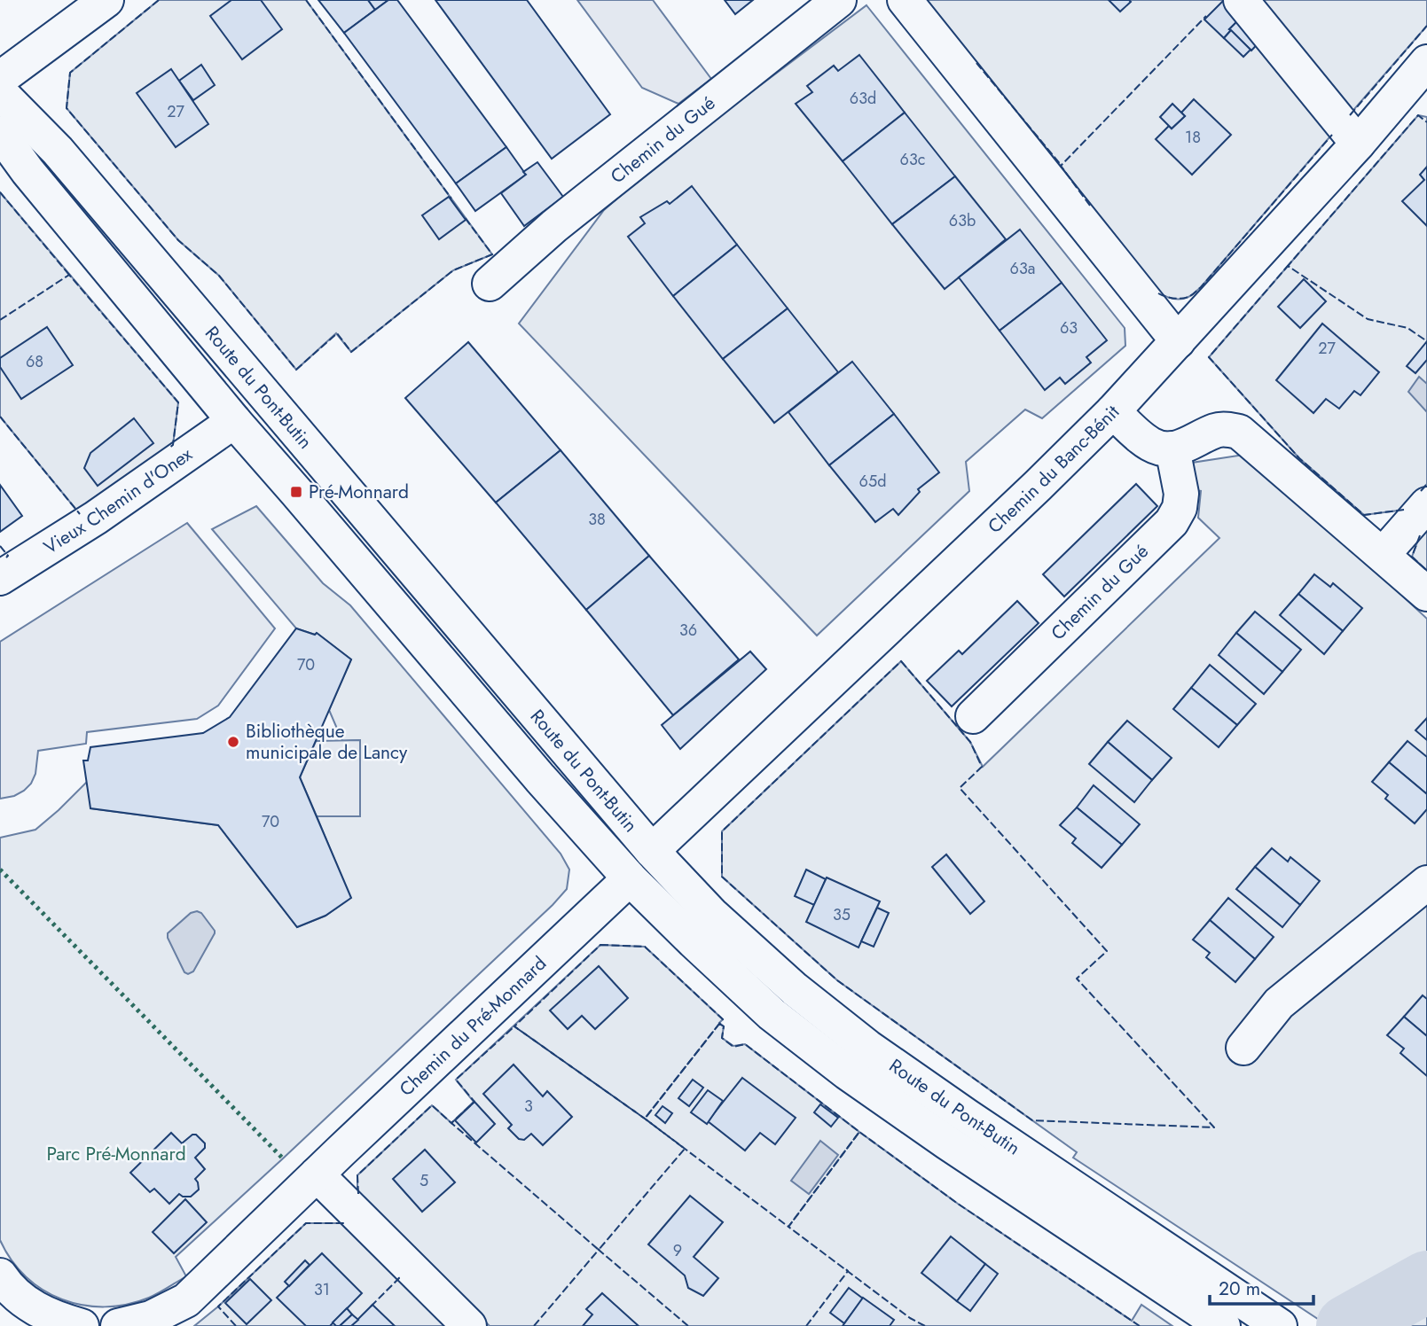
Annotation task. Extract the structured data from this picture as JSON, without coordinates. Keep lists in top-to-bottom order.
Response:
{
  "streets": {
    "street": [
      "Chemin du Gué",
      "Route du Pont-Butin",
      "Chemin du Banc-Bénit",
      "Vieux Chemin d'Onex",
      "Chemin du Pré-Monnard"
    ]
  },
  "crossings": [
    ["Route du Pont-Butin", "Chemin du Banc-Bénit"],
    ["Route du Pont-Butin", "Vieux Chemin d'Onex"],
    ["Route du Pont-Butin", "Chemin du Pré-Monnard"]
  ],
  "parks": ["Parc Pré-Monnard"],
  "places": {
    "transit": ["Pré-Monnard"],
    "other": ["Bibliothèque municipale de Lancy"]
  },
  "house_numbers": [
    "63d",
    "27",
    "18",
    "63c",
    "63b",
    "63a",
    "63",
    "27",
    "68",
    "65d",
    "38",
    "36",
    "70",
    "70",
    "35",
    "3",
    "5",
    "9",
    "31"
  ],
  "scale_bar": "20 m"
}
